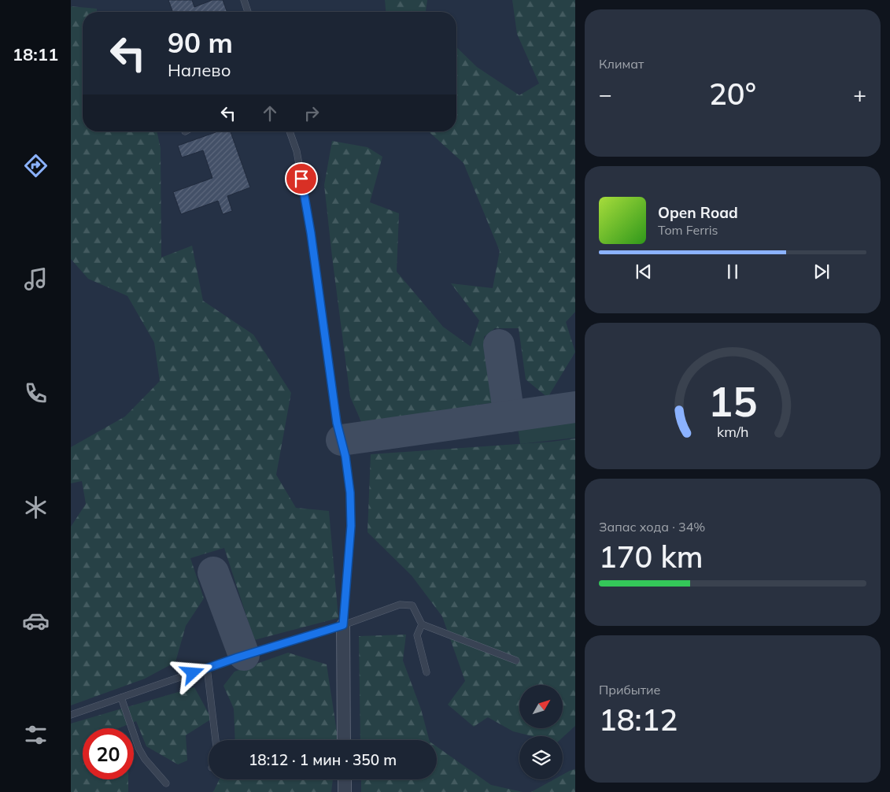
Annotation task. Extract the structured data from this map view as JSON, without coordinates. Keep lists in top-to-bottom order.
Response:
{
  "north": "top right",
  "page": {
    "tabs": "18:11",
    "tile": [
      "Климат",
      ["Запас хода · 34%", "170 km"],
      ["Прибытие", "18:12"]
    ],
    "turn": ["90 m", "Налево"],
    "heat": ["−", "20°", "+"],
    "song": ["Open Road", "Tom Ferris"],
    "limit": "20",
    "trip": "18:12 · 1 мин · 350 m",
    "gauge": ["15", "km/h"]
  }
}
